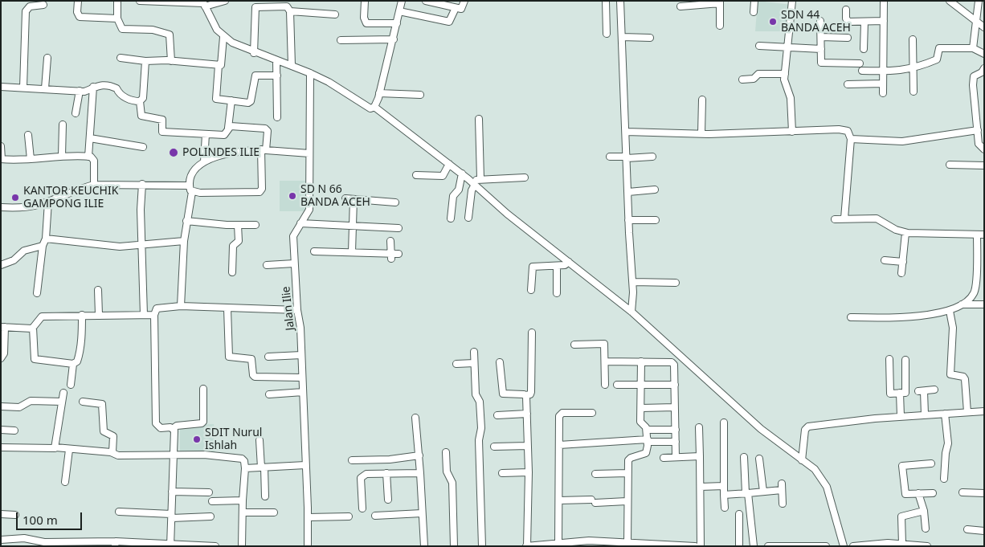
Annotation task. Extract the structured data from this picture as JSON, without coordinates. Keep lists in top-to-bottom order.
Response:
{
  "streets": {
    "street": ["Jalan Ilie"]
  },
  "places": [
    "SDN 44 BANDA ACEH",
    "POLINDES ILIE",
    "SD N 66 BANDA ACEH",
    "KANTOR KEUCHIK GAMPONG ILIE",
    "SDIT Nurul Ishlah"
  ],
  "scale_bar": "100 m"
}
